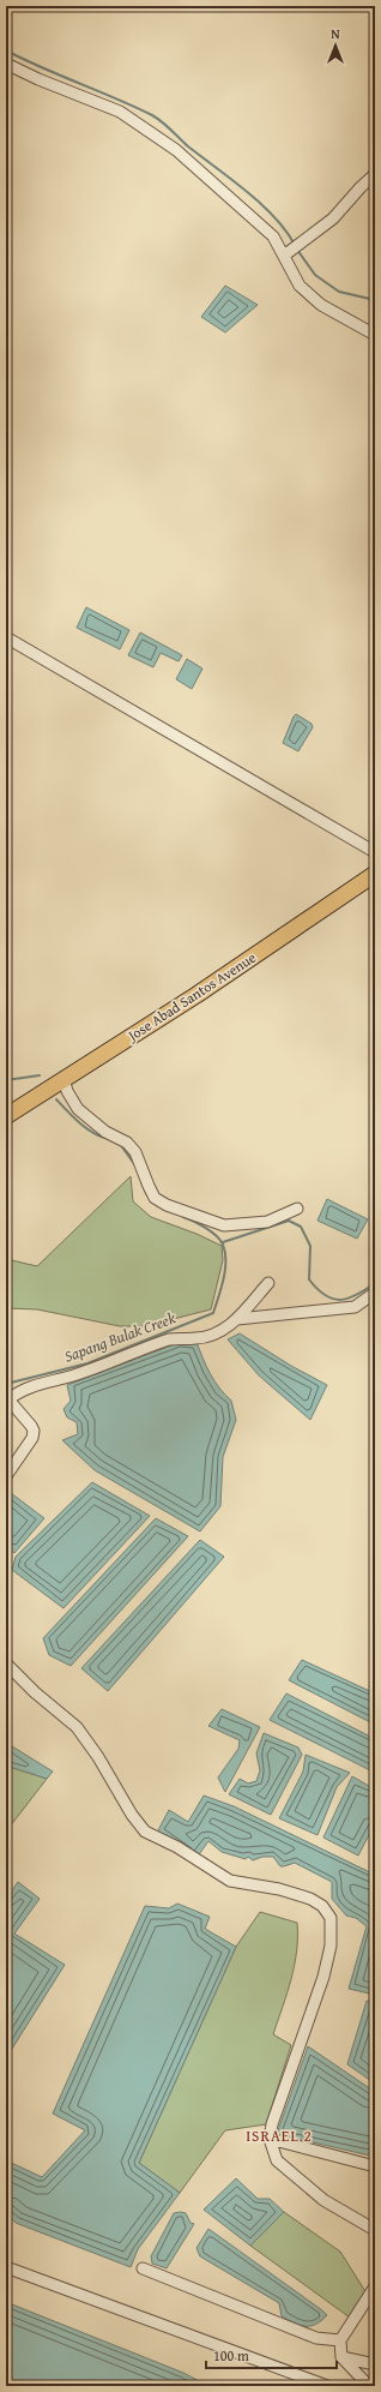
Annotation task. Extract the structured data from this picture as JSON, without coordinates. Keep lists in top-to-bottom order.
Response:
{
  "streets": {
    "highway": ["Jose Abad Santos Avenue"]
  },
  "districts": ["ISRAEL 2"],
  "water": ["Sapang Bulak Creek"],
  "scale_bar": "100 m",
  "north": "top"
}
